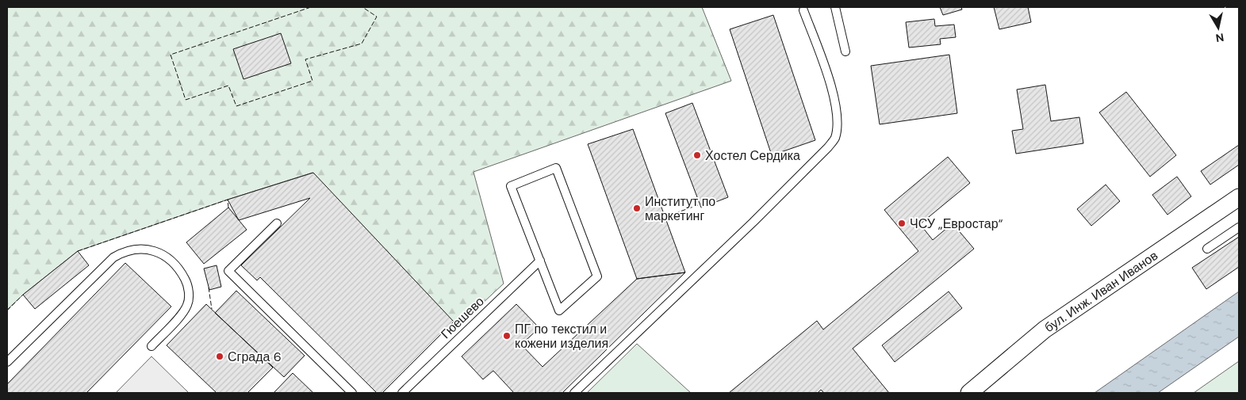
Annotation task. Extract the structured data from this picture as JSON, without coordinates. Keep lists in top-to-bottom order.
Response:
{
  "streets": {
    "street": ["бул. Инж. Иван Иванов"],
    "lane": ["Гюешево"]
  },
  "places": [
    "Хостел Сердика",
    "Институт по маркетинг",
    "ЧСУ „Евростар“",
    "ПГ по текстил и кожени изделия",
    "Сграда 6"
  ],
  "north": "bottom"
}
